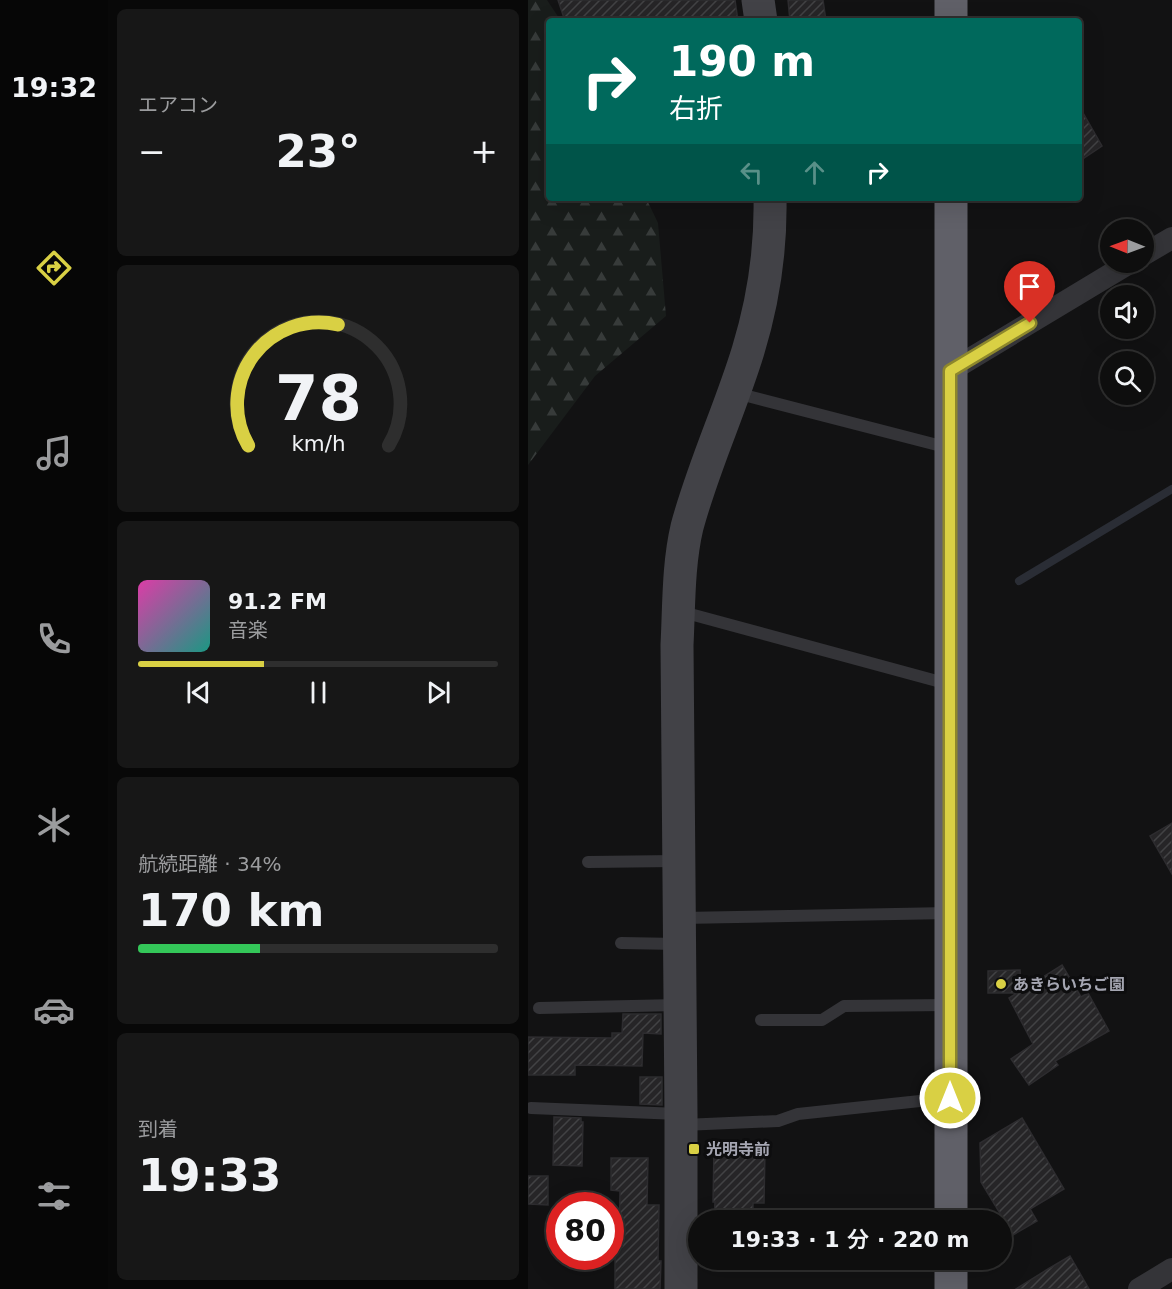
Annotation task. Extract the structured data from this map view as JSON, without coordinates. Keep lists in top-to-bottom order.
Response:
{
  "places": {
    "other": ["あきらいちご園"],
    "transit": ["光明寺前"]
  },
  "north": "left",
  "page": {
    "tabs": "19:32",
    "tile": [
      "エアコン",
      ["航続距離 · 34%", "170 km"],
      ["到着", "19:33"]
    ],
    "turn": ["190 m", "右折"],
    "heat": ["−", "23°", "+"],
    "song": ["91.2 FM", "音楽"],
    "limit": "80",
    "trip": "19:33 · 1 分 · 220 m",
    "gauge": ["78", "km/h"]
  }
}
